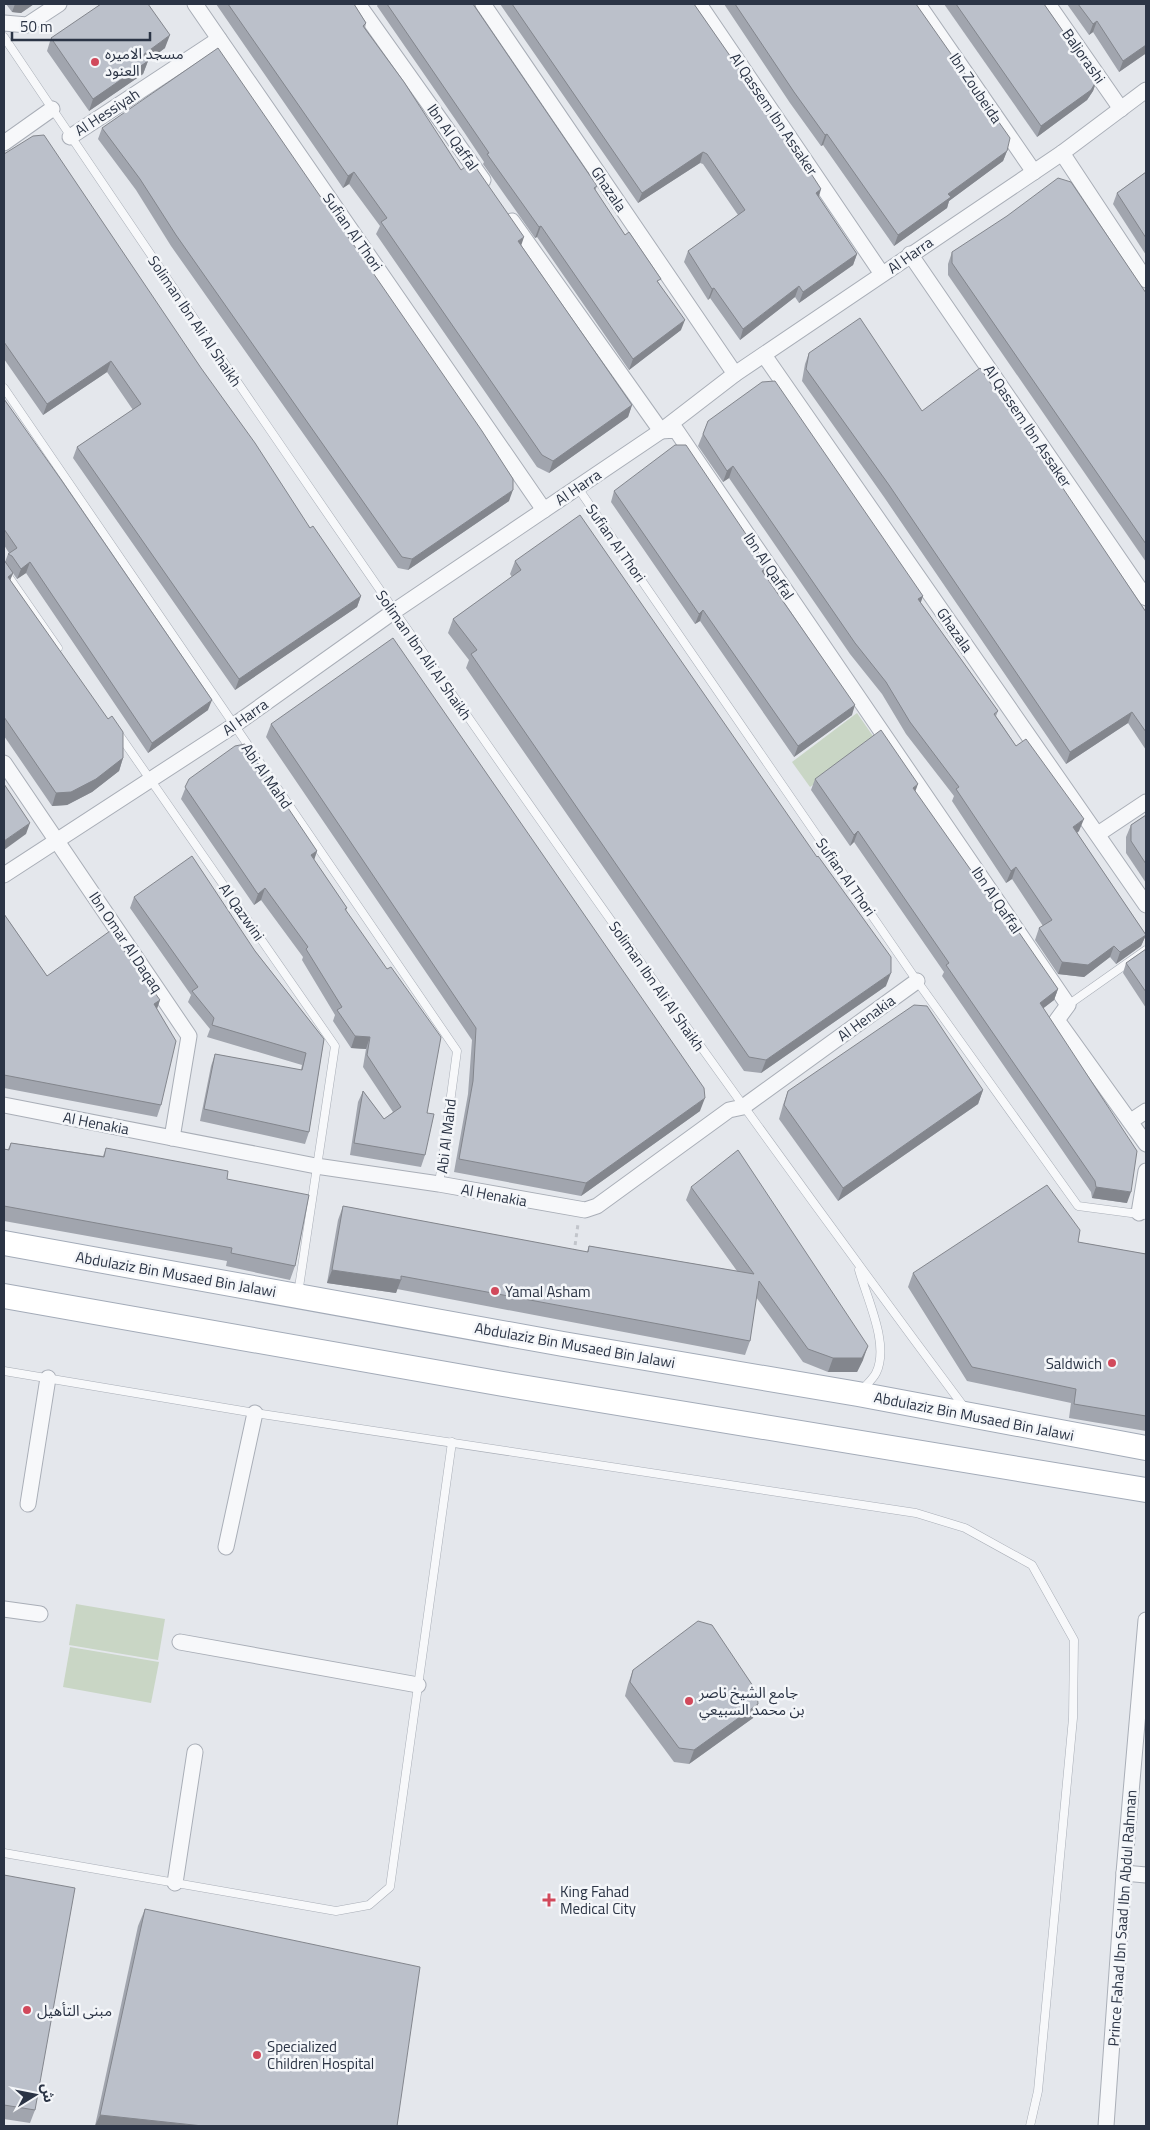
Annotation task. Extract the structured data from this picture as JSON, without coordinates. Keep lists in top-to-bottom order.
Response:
{
  "streets": {
    "main road": ["Abdulaziz Bin Musaed Bin Jalawi"],
    "street": [
      "Baljorashi",
      "Ibn Zoubeida",
      "Al Hessiyah",
      "Al Qassem Ibn Assaker",
      "Ibn Al Qaffal",
      "Ghazala",
      "Sufian Al Thori",
      "Al Harra",
      "Ibn Omar Al Daqaq",
      "Al Henakia",
      "Prince Fahad Ibn Saad Ibn Abdul Rahman"
    ],
    "lane": ["Soliman Ibn Ali Al Shaikh", "Abi Al Mahd", "Al Qazwini"]
  },
  "crossings": [
    ["Baljorashi", "Al Harra"],
    ["Ibn Zoubeida", "Al Harra"],
    ["Al Hessiyah", "Sufian Al Thori"],
    ["Al Hessiyah", "Soliman Ibn Ali Al Shaikh"],
    ["Al Qassem Ibn Assaker", "Al Harra"],
    ["Ibn Al Qaffal", "Al Harra"],
    ["Ghazala", "Al Harra"],
    ["Sufian Al Thori", "Al Harra"],
    ["Sufian Al Thori", "Al Henakia"],
    ["Al Harra", "Soliman Ibn Ali Al Shaikh"],
    ["Al Harra", "Abi Al Mahd"],
    ["Al Harra", "Al Qazwini"],
    ["Al Harra", "Ibn Omar Al Daqaq"],
    ["Soliman Ibn Ali Al Shaikh", "Al Henakia"],
    ["Soliman Ibn Ali Al Shaikh", "Abdulaziz Bin Musaed Bin Jalawi"],
    ["Abi Al Mahd", "Al Henakia"],
    ["Al Qazwini", "Al Henakia"],
    ["Al Qazwini", "Abdulaziz Bin Musaed Bin Jalawi"],
    ["Ibn Omar Al Daqaq", "Al Henakia"]
  ],
  "places": {
    "other": [
      "مسجد الاميره العنود",
      "Yamal Asham",
      "Saldwich",
      "جامع الشيخ ناصر بن محمد السبيعي",
      "مبنى التأهيل",
      "Specialized Children Hospital"
    ],
    "health": ["King Fahad Medical City"]
  },
  "scale_bar": "50 m",
  "north": "right"
}
